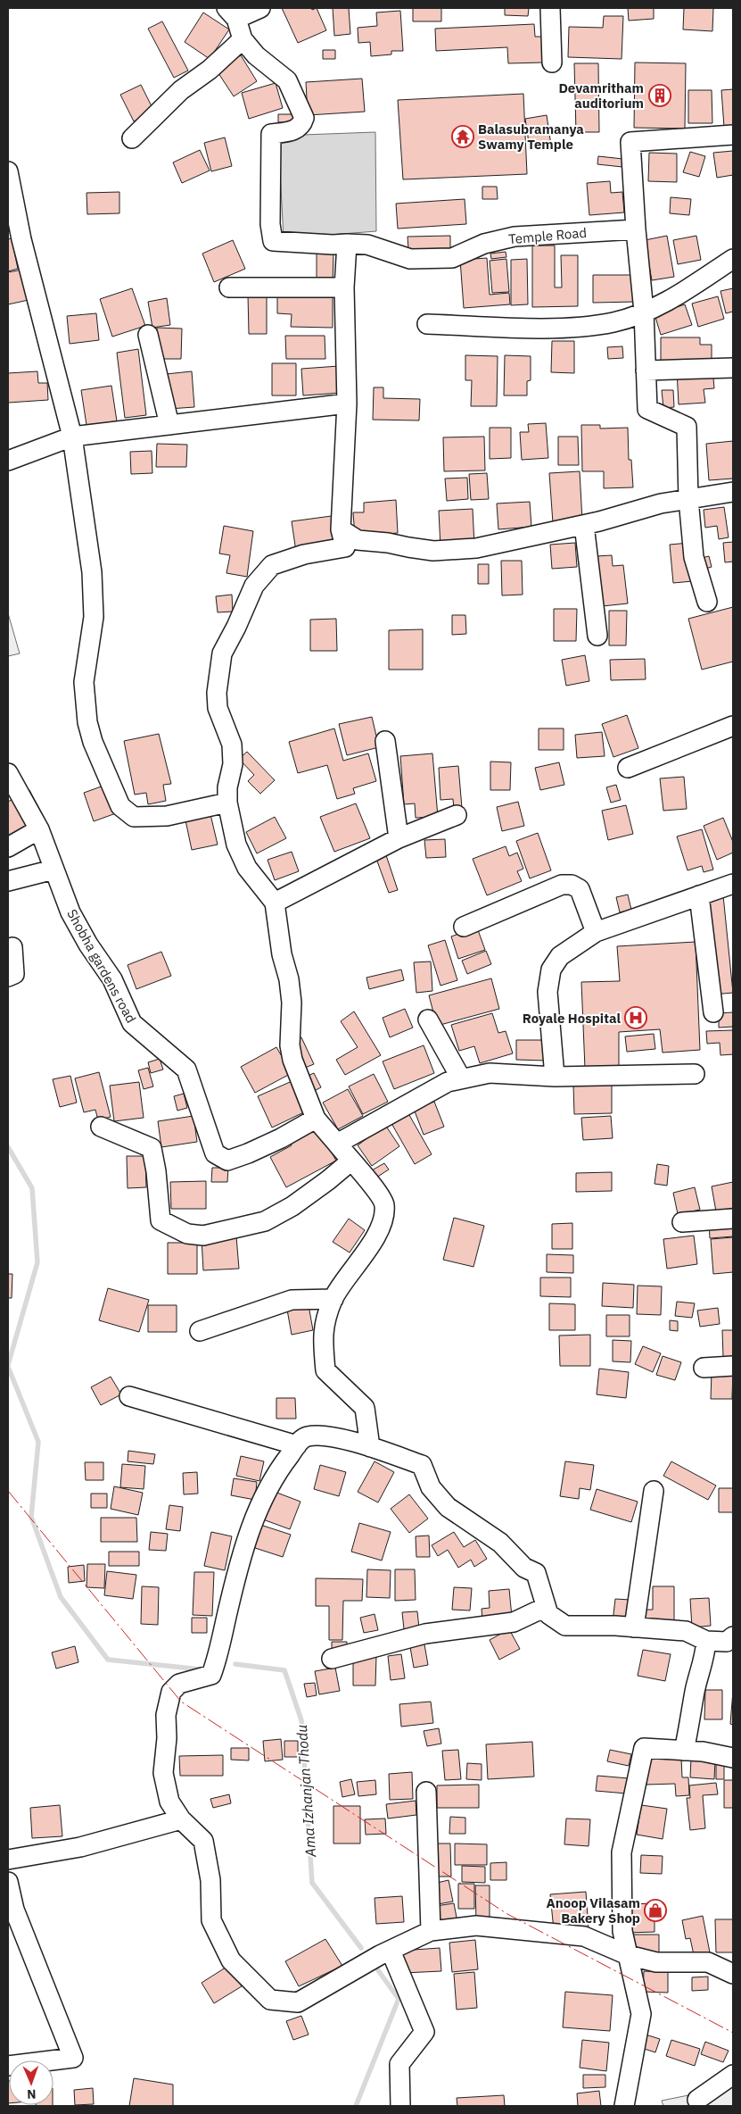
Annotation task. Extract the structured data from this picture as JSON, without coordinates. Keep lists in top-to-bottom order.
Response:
{
  "streets": {
    "street": ["Temple Road", "Shobha gardens road"]
  },
  "water": ["Ama Izhanjan Thodu"],
  "places": {
    "building": ["Devamritham auditorium"],
    "temple": ["Balasubramanya Swamy Temple"],
    "hospital": ["Royale Hospital"],
    "shop": ["Anoop Vilasam Bakery Shop"]
  },
  "north": "bottom"
}
